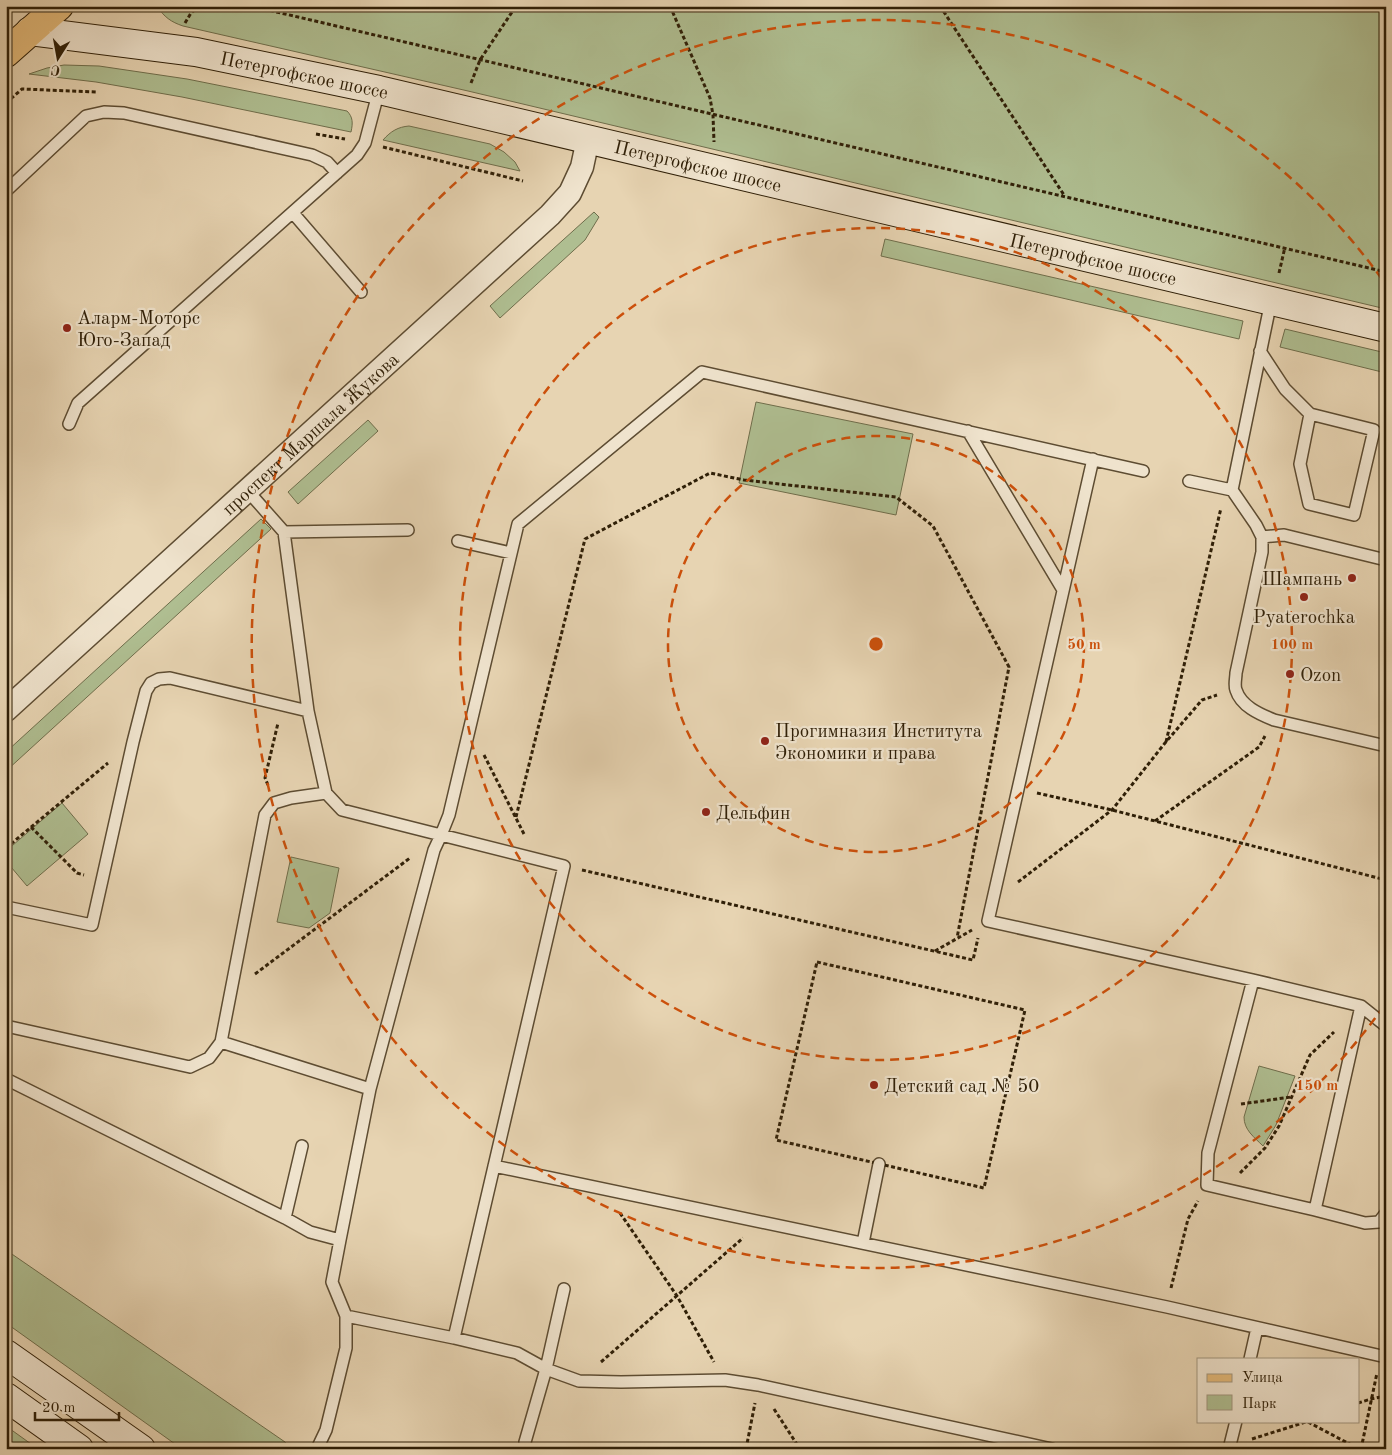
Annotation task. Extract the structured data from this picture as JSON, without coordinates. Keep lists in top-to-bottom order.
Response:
{
  "streets": {
    "street": ["Петергофское шоссе", "проспект Маршала Жукова"]
  },
  "crossings": [
    ["Петергофское шоссе", "проспект Маршала Жукова"]
  ],
  "places": [
    "Аларм-Моторс Юго-Запад",
    "Шампань",
    "Pyaterochka",
    "Ozon",
    "Прогимназия Института Экономики и права",
    "Дельфин",
    "Детский сад № 50"
  ],
  "legend": ["Улица", "Парк"],
  "scale_bar": "20 m",
  "north": "bottom",
  "rings": ["50 m", "100 m", "150 m"]
}
